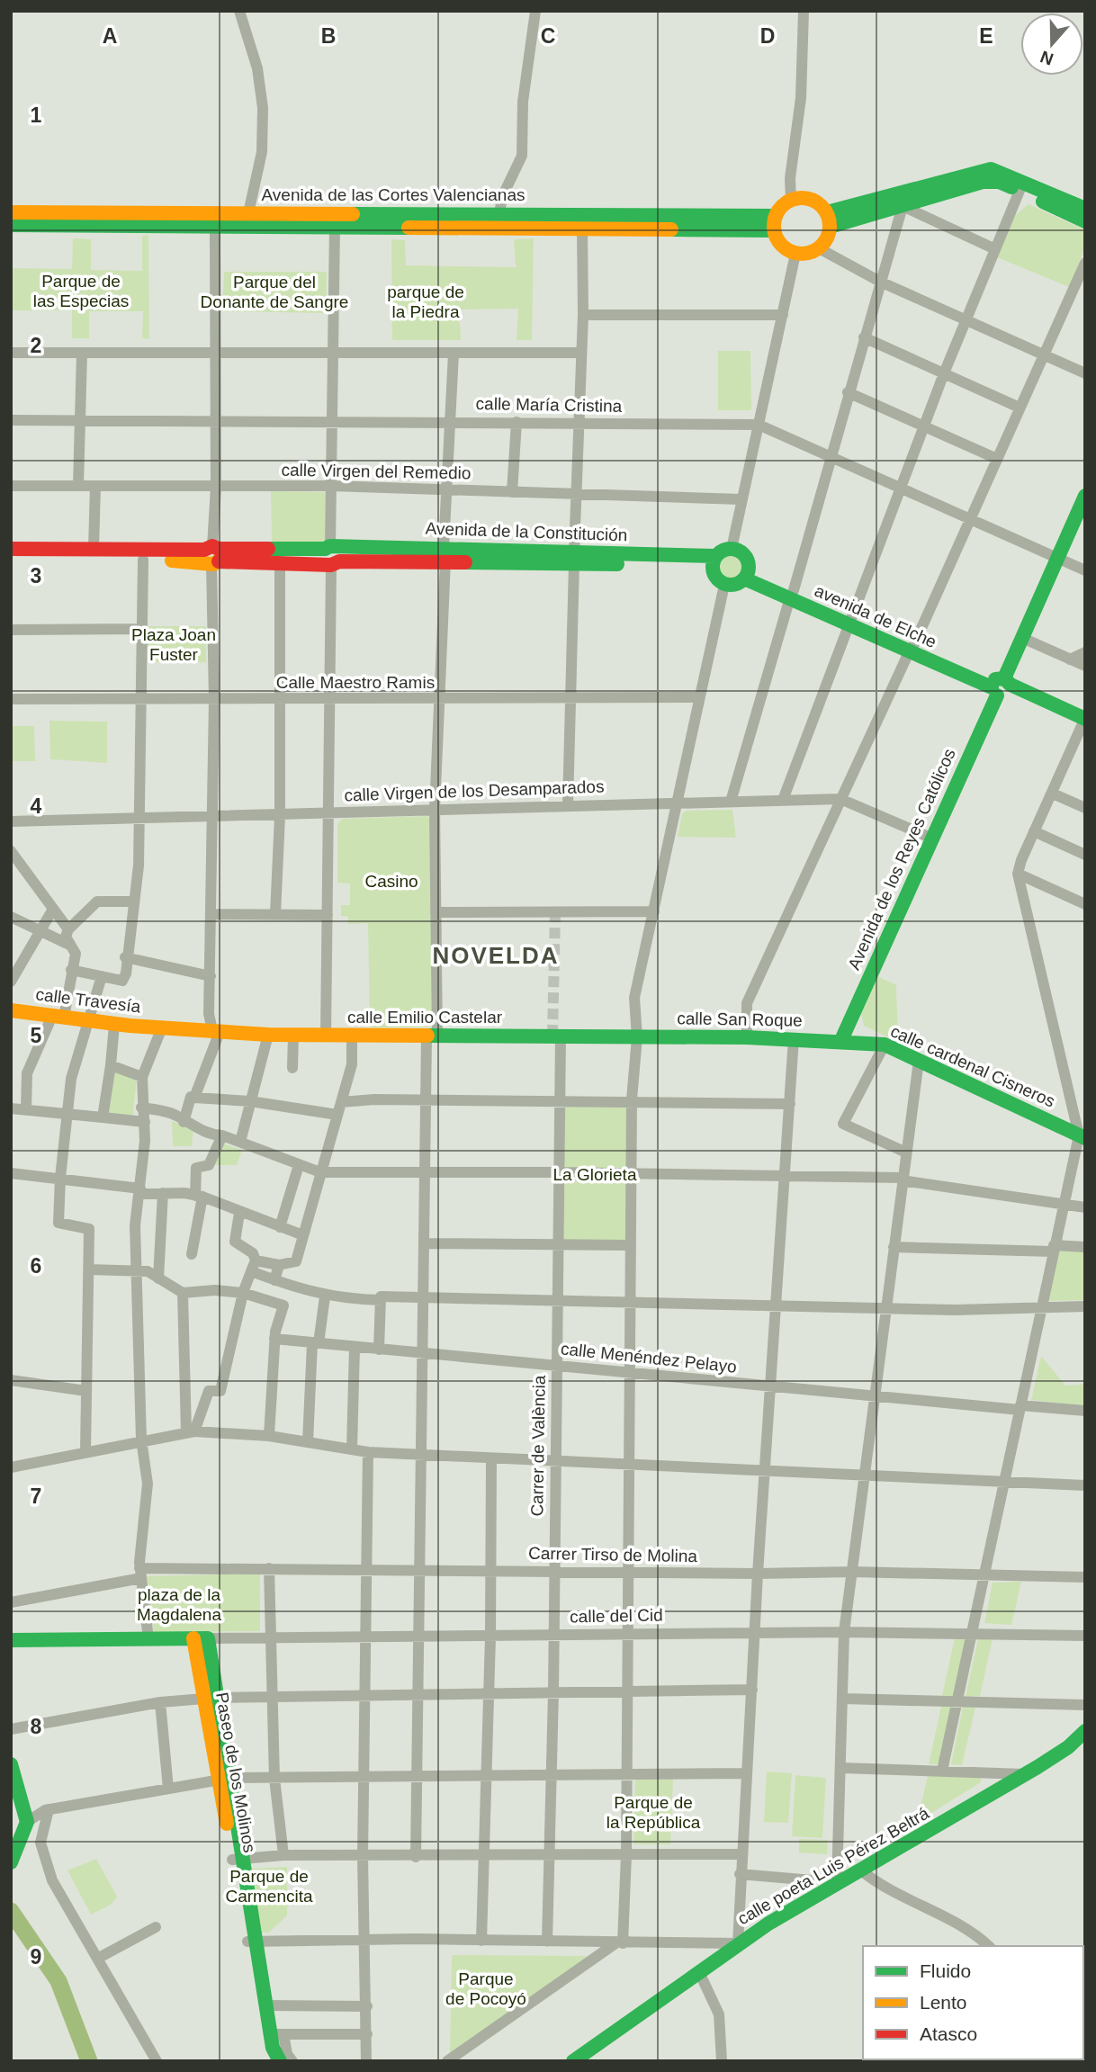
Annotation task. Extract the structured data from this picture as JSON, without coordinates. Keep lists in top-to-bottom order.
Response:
{
  "streets": {
    "street": [
      "Avenida de las Cortes Valencianas",
      "calle María Cristina",
      "calle Virgen del Remedio",
      "Avenida de la Constitución",
      "avenida de Elche",
      "Calle Maestro Ramis",
      "calle Virgen de los Desamparados",
      "Avenida de los Reyes Católicos",
      "calle Travesía",
      "calle Emilio Castelar",
      "calle San Roque",
      "calle cardenal Cisneros",
      "calle Menéndez Pelayo",
      "Carrer de València",
      "Carrer Tirso de Molina",
      "calle del Cid",
      "Paseo de los Molinos",
      "calle poeta Luis Pérez Beltrá"
    ]
  },
  "crossings": [
    ["calle María Cristina", "Avenida de los Reyes Católicos"],
    ["Avenida de la Constitución", "avenida de Elche"],
    ["avenida de Elche", "Avenida de los Reyes Católicos"],
    ["calle Virgen de los Desamparados", "Avenida de los Reyes Católicos"],
    ["Avenida de los Reyes Católicos", "calle San Roque"],
    ["Avenida de los Reyes Católicos", "calle cardenal Cisneros"],
    ["calle Travesía", "calle Emilio Castelar"],
    ["calle Emilio Castelar", "calle San Roque"],
    ["calle Emilio Castelar", "Carrer de València"],
    ["calle San Roque", "calle cardenal Cisneros"],
    ["calle Menéndez Pelayo", "Carrer de València"],
    ["Carrer de València", "Carrer Tirso de Molina"],
    ["Carrer de València", "calle del Cid"],
    ["calle del Cid", "Paseo de los Molinos"]
  ],
  "districts": ["NOVELDA"],
  "parks": [
    "Parque de las Especias",
    "Parque del Donante de Sangre",
    "parque de la Piedra",
    "Plaza Joan Fuster",
    "Casino",
    "La Glorieta",
    "plaza de la Magdalena",
    "Parque de la República",
    "Parque de Carmencita",
    "Parque de Pocoyó"
  ],
  "legend": ["Fluido", "Lento", "Atasco"],
  "north": "bottom",
  "grid": {
    "columns": [
      "A",
      "B",
      "C",
      "D",
      "E"
    ],
    "rows": [
      "1",
      "2",
      "3",
      "4",
      "5",
      "6",
      "7",
      "8",
      "9"
    ]
  }
}
